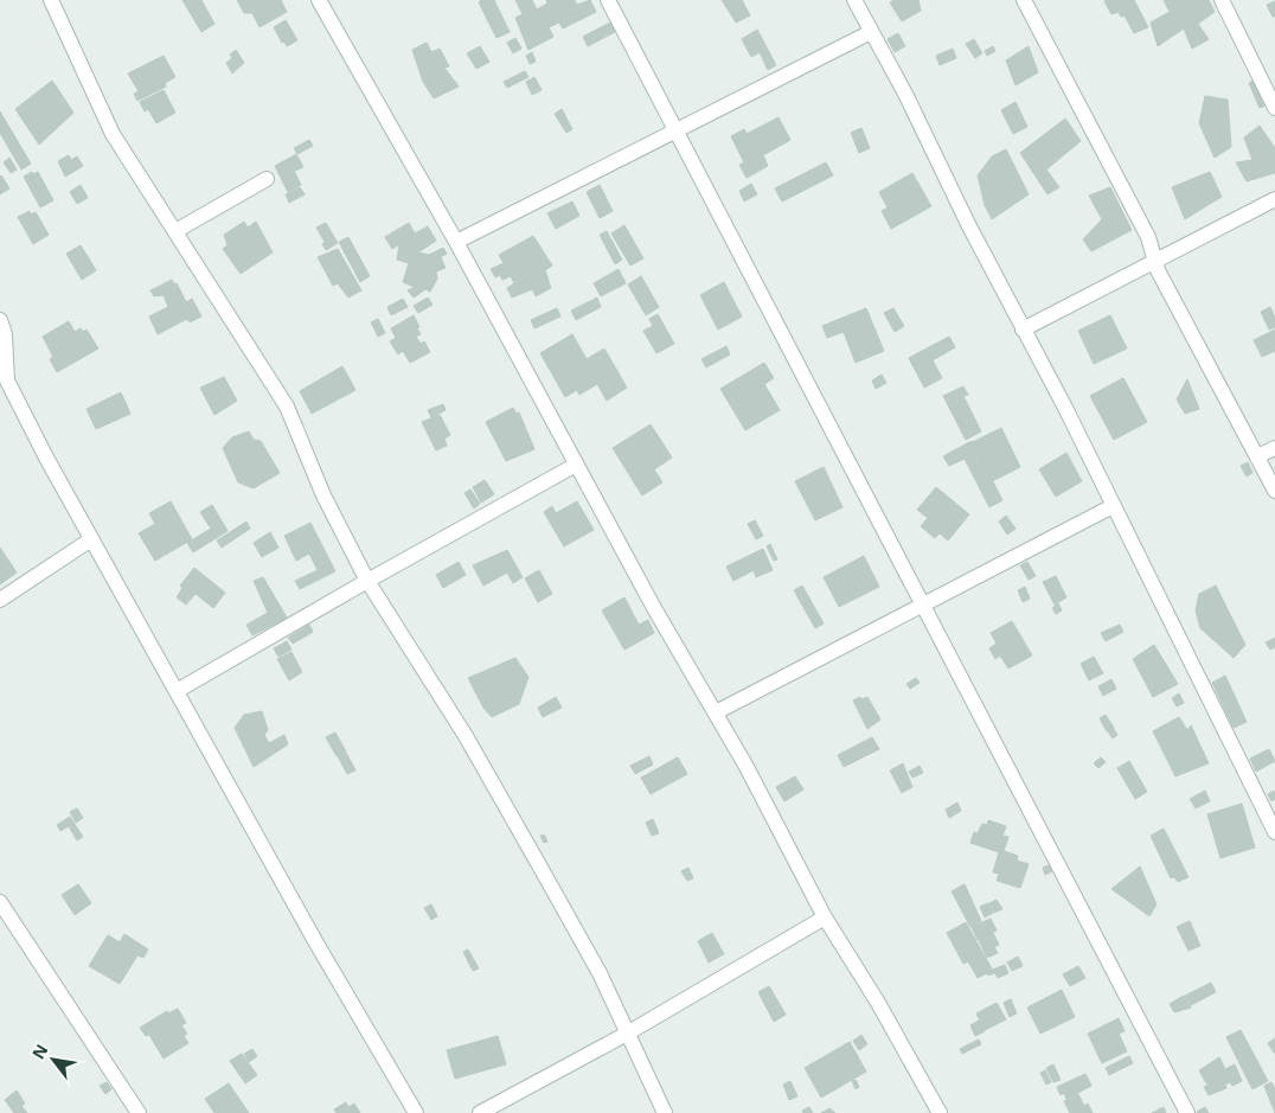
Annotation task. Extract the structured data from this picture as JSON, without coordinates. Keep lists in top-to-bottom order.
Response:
{
  "north": "top left"
}
